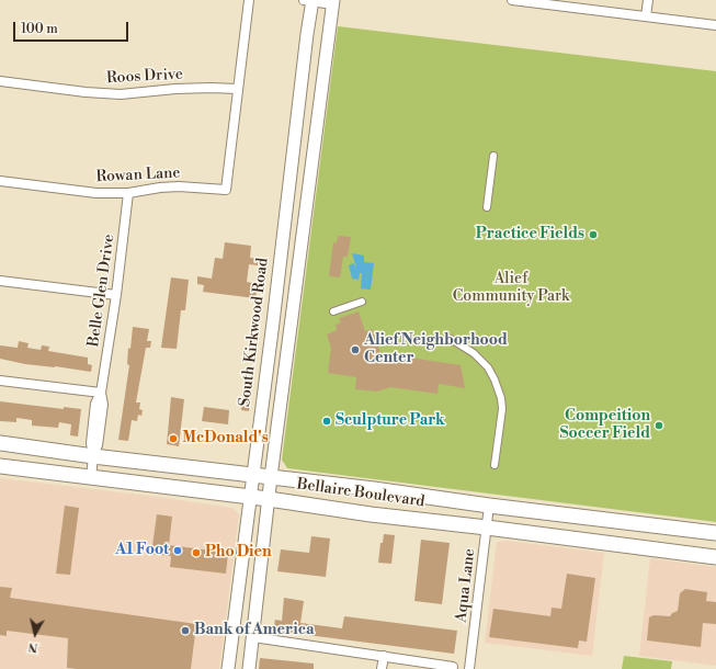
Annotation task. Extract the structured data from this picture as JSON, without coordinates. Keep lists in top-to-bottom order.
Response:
{
  "streets": {
    "main road": ["South Kirkwood Road", "Bellaire Boulevard"],
    "street": [
      "Roos Drive",
      "Rowan Lane",
      "Belle Glen Drive",
      "Aqua Lane"
    ]
  },
  "crossings": [
    ["Roos Drive", "Rowan Lane"],
    ["Rowan Lane", "Belle Glen Drive"],
    ["Belle Glen Drive", "Bellaire Boulevard"],
    ["South Kirkwood Road", "Bellaire Boulevard"],
    ["Bellaire Boulevard", "Aqua Lane"]
  ],
  "parks": ["Alief Community Park"],
  "places": [
    "Practice Fields",
    "Alief Neighborhood Center",
    "Sculpture Park",
    "Compeition Soccer Field",
    "McDonald's",
    "A1 Foot",
    "Pho Dien",
    "Bank of America"
  ],
  "scale_bar": "100 m",
  "north": "bottom"
}
